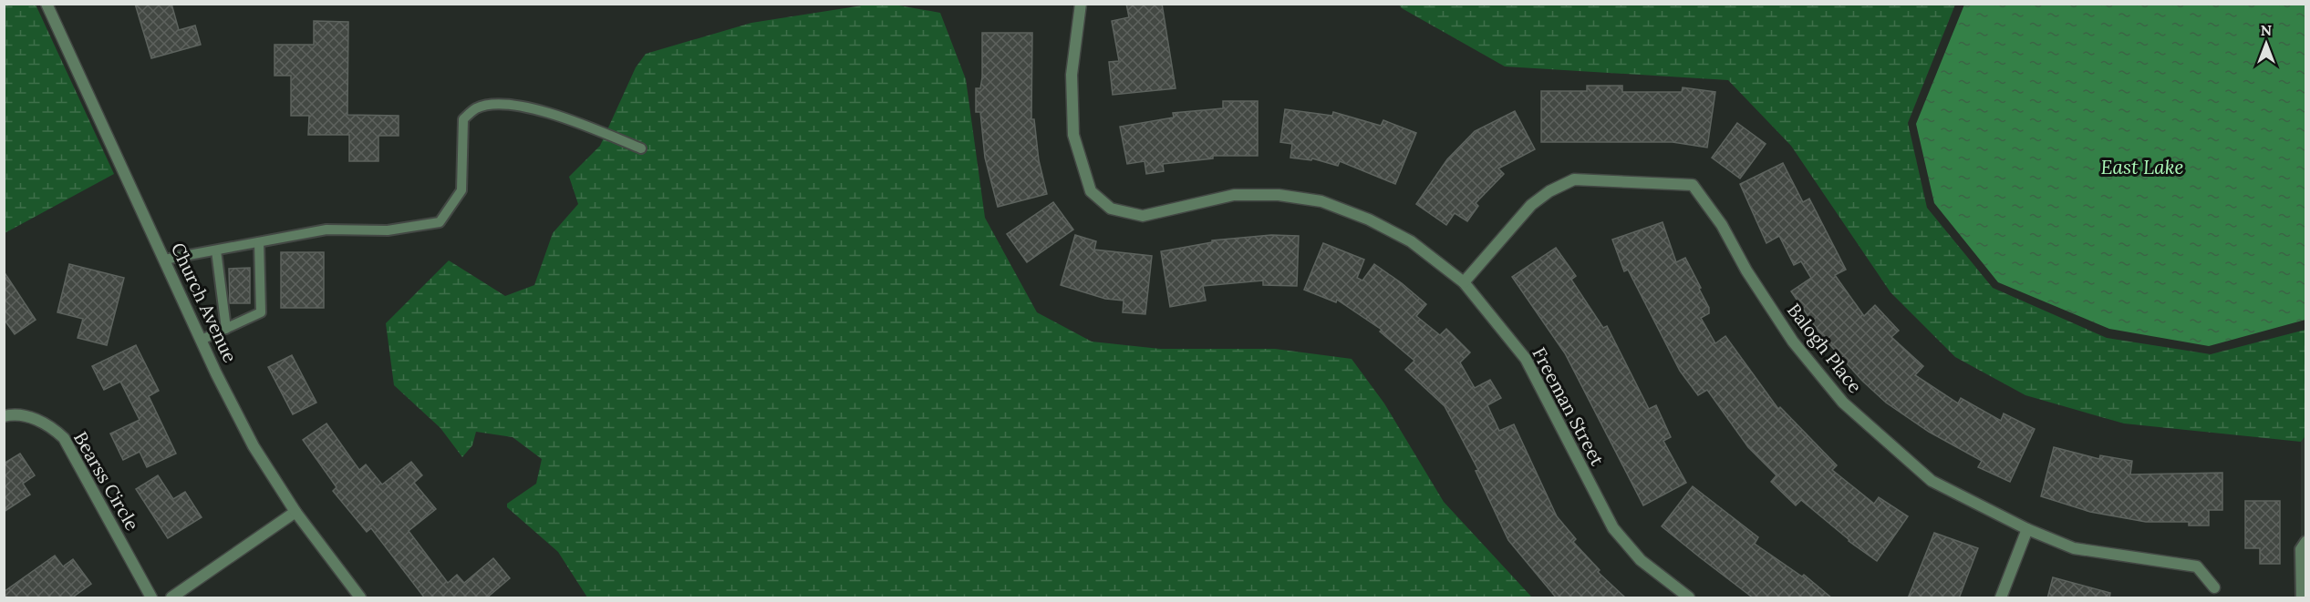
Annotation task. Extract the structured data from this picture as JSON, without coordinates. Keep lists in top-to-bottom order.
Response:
{
  "streets": {
    "street": [
      "Church Avenue",
      "Balogh Place",
      "Freeman Street",
      "Bearss Circle"
    ]
  },
  "crossings": [
    ["Balogh Place", "Freeman Street"]
  ],
  "water": ["East Lake"],
  "north": "top"
}
